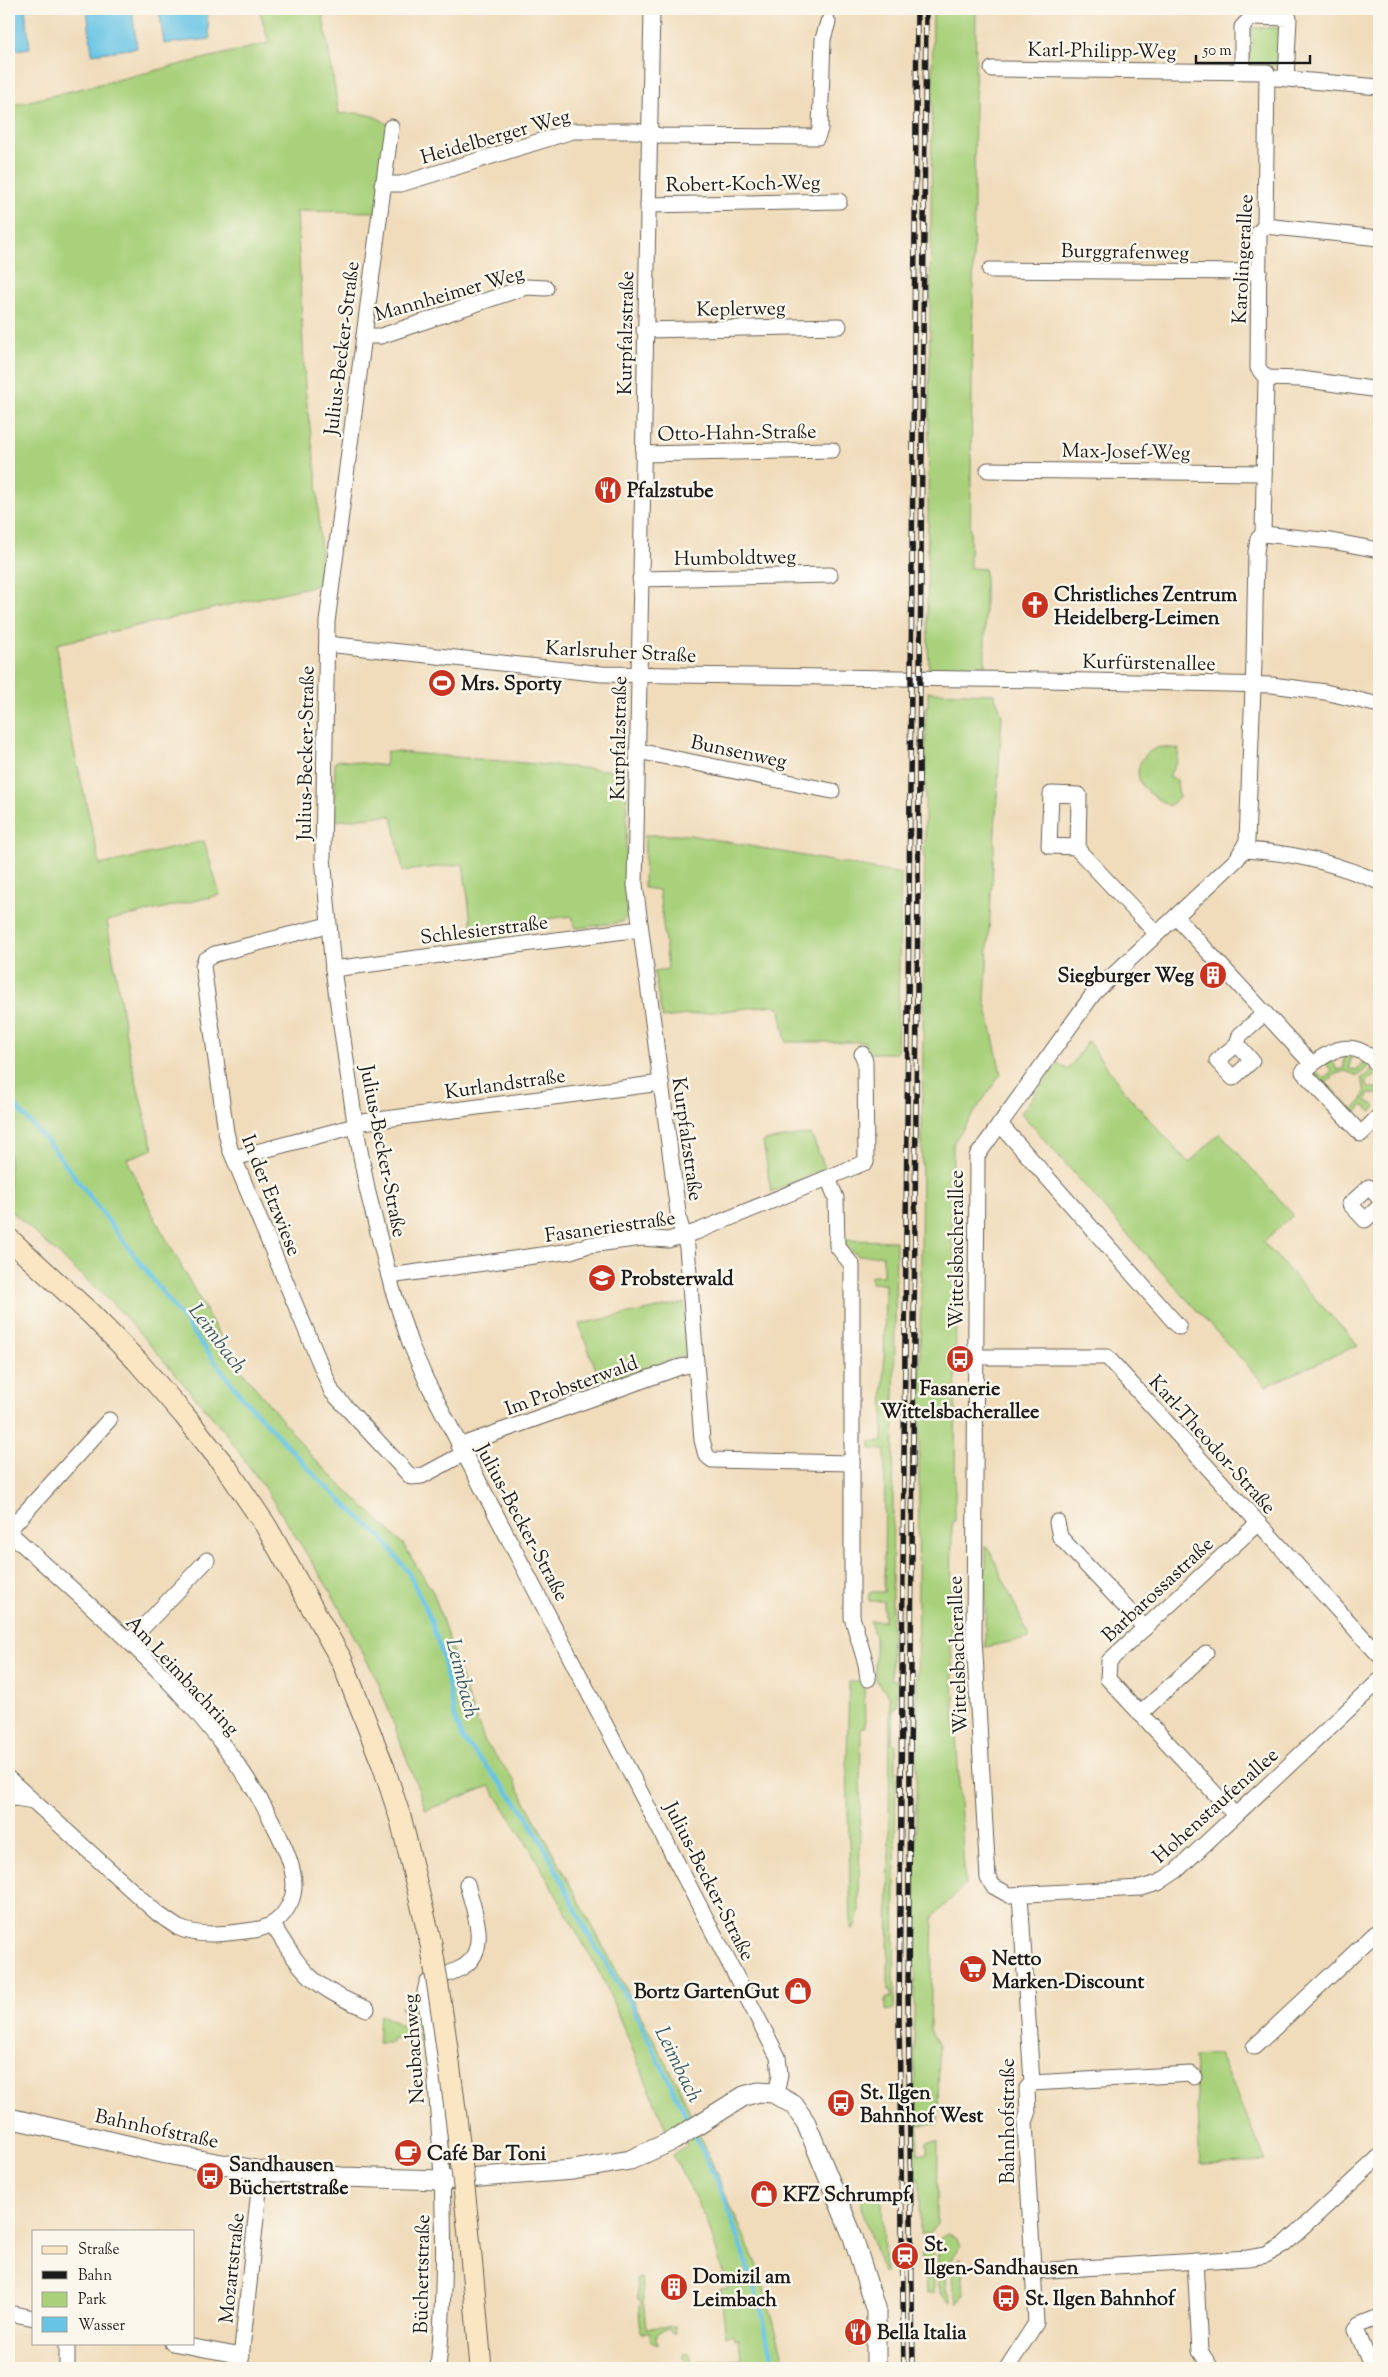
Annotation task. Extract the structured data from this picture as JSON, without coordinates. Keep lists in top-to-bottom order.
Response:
{
  "streets": {
    "street": [
      "Karl-Philipp-Weg",
      "Heidelberger Weg",
      "Robert-Koch-Weg",
      "Burggrafenweg",
      "Karolingerallee",
      "Mannheimer Weg",
      "Keplerweg",
      "Kurpfalzstraße",
      "Julius-Becker-Straße",
      "Otto-Hahn-Straße",
      "Max-Josef-Weg",
      "Humboldtweg",
      "Karlsruher Straße",
      "Kurfürstenallee",
      "Bunsenweg",
      "Schlesierstraße",
      "Kurlandstraße",
      "In der Etzwiese",
      "Fasaneriestraße",
      "Wittelsbacherallee",
      "Im Probsterwald",
      "Karl-Theodor-Straße",
      "Barbarossastraße",
      "Am Leimbachring",
      "Hohenstaufenallee",
      "Neubachweg",
      "Bahnhofstraße",
      "Mozartstraße",
      "Büchertstraße"
    ]
  },
  "crossings": [
    ["Heidelberger Weg", "Kurpfalzstraße"],
    ["Heidelberger Weg", "Julius-Becker-Straße"],
    ["Robert-Koch-Weg", "Kurpfalzstraße"],
    ["Burggrafenweg", "Karolingerallee"],
    ["Karolingerallee", "Max-Josef-Weg"],
    ["Karolingerallee", "Kurfürstenallee"],
    ["Karolingerallee", "Wittelsbacherallee"],
    ["Mannheimer Weg", "Julius-Becker-Straße"],
    ["Keplerweg", "Kurpfalzstraße"],
    ["Kurpfalzstraße", "Otto-Hahn-Straße"],
    ["Kurpfalzstraße", "Humboldtweg"],
    ["Kurpfalzstraße", "Karlsruher Straße"],
    ["Kurpfalzstraße", "Bunsenweg"],
    ["Kurpfalzstraße", "Schlesierstraße"],
    ["Kurpfalzstraße", "Kurlandstraße"],
    ["Kurpfalzstraße", "Fasaneriestraße"],
    ["Kurpfalzstraße", "Im Probsterwald"],
    ["Julius-Becker-Straße", "Karlsruher Straße"],
    ["Julius-Becker-Straße", "Schlesierstraße"],
    ["Julius-Becker-Straße", "Kurlandstraße"],
    ["Julius-Becker-Straße", "In der Etzwiese"],
    ["Julius-Becker-Straße", "Fasaneriestraße"],
    ["Julius-Becker-Straße", "Im Probsterwald"],
    ["Julius-Becker-Straße", "Bahnhofstraße"],
    ["Karlsruher Straße", "Kurfürstenallee"],
    ["Kurfürstenallee", "Wittelsbacherallee"],
    ["Kurlandstraße", "In der Etzwiese"],
    ["In der Etzwiese", "Im Probsterwald"],
    ["Wittelsbacherallee", "Karl-Theodor-Straße"],
    ["Wittelsbacherallee", "Hohenstaufenallee"],
    ["Wittelsbacherallee", "Bahnhofstraße"],
    ["Karl-Theodor-Straße", "Barbarossastraße"],
    ["Barbarossastraße", "Hohenstaufenallee"],
    ["Hohenstaufenallee", "Bahnhofstraße"],
    ["Neubachweg", "Bahnhofstraße"],
    ["Neubachweg", "Büchertstraße"],
    ["Bahnhofstraße", "Mozartstraße"],
    ["Bahnhofstraße", "Büchertstraße"]
  ],
  "water": ["Leimbach"],
  "places": {
    "restaurant": ["Pfalzstube", "Bella Italia"],
    "church": ["Christliches Zentrum Heidelberg-Leimen"],
    "sports": ["Mrs. Sporty"],
    "building": ["Siegburger Weg", "Domizil am Leimbach"],
    "school or university": ["Probsterwald"],
    "bus stop": [
      "Fasanerie Wittelsbacherallee",
      "St. Ilgen Bahnhof West",
      "Sandhausen Büchertstraße",
      "St. Ilgen Bahnhof"
    ],
    "supermarket": ["Netto Marken-Discount"],
    "shop": ["Bortz GartenGut", "KFZ Schrumpf"],
    "cafe": ["Café Bar Toni"],
    "station": ["St. Ilgen-Sandhausen"]
  },
  "legend": [
    "Straße",
    "Bahn",
    "Park",
    "Wasser"
  ],
  "scale_bar": "50 m"
}
